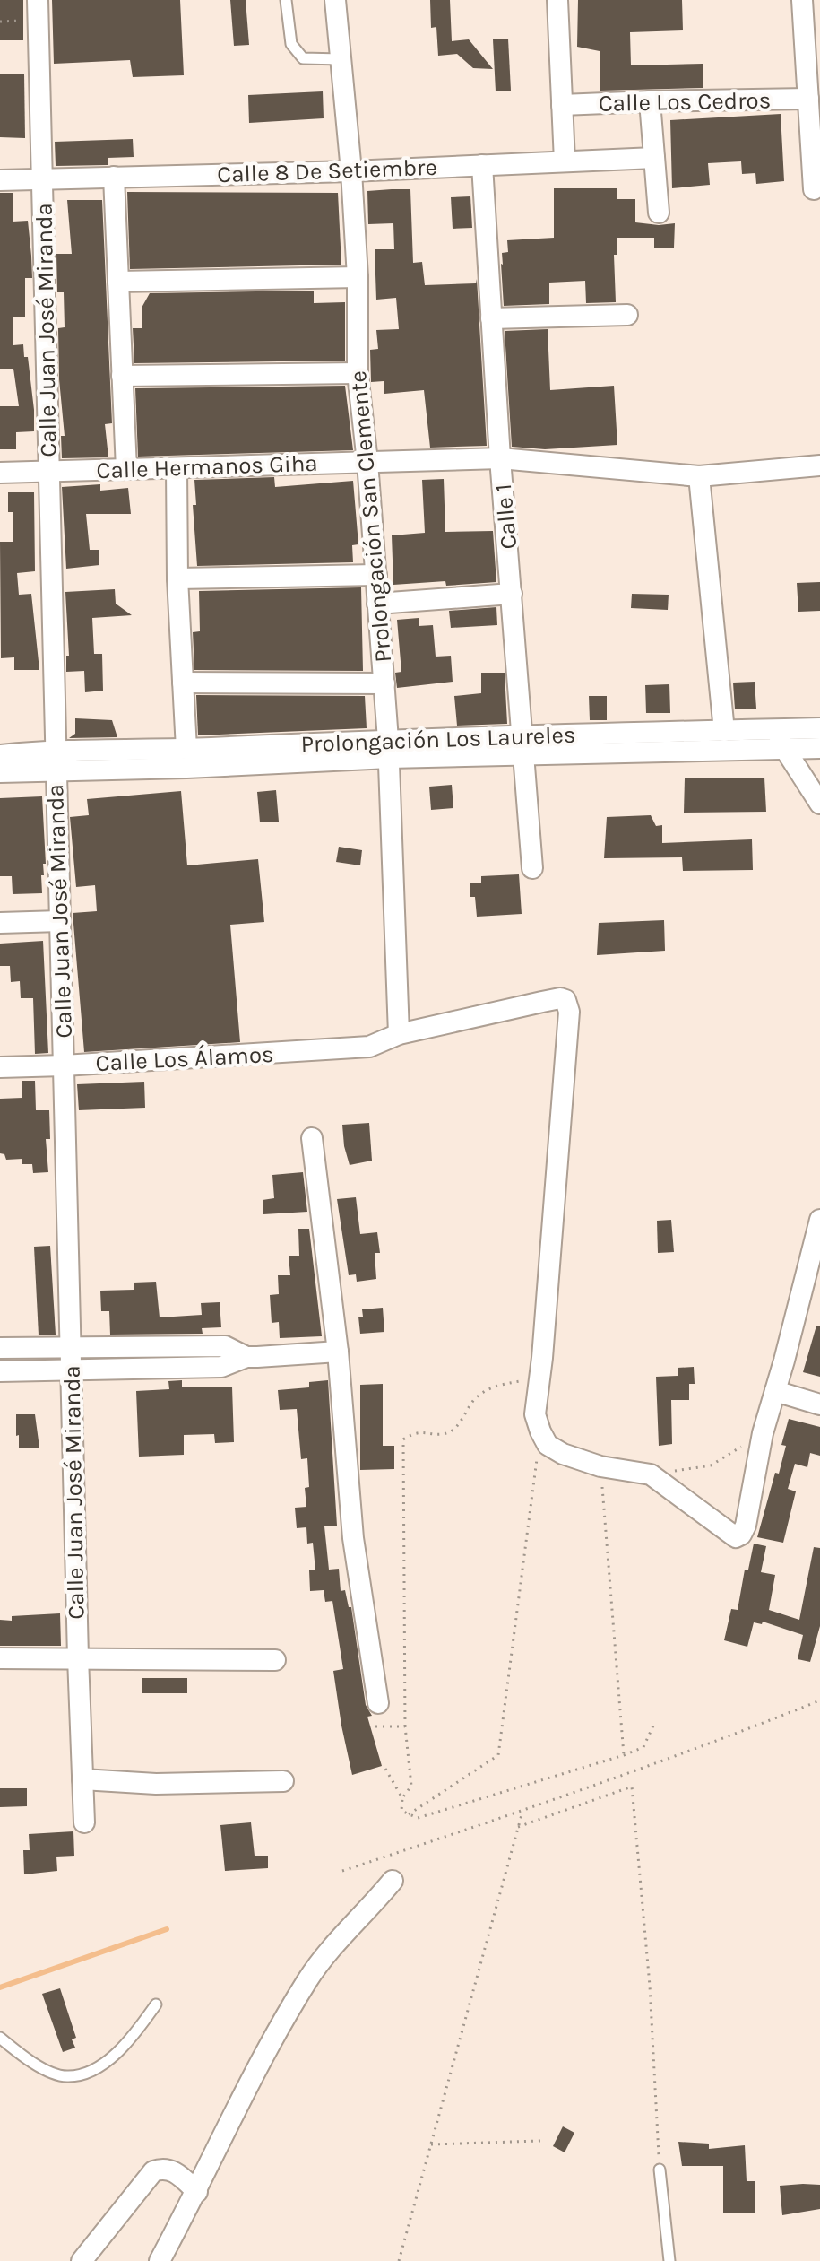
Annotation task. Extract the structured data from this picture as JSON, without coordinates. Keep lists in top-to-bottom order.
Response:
{
  "streets": {
    "street": [
      "Calle Los Cedros",
      "Calle 8 De Setiembre",
      "Calle Juan José Miranda",
      "Calle Hermanos Giha",
      "Prolongación San Clemente",
      "Calle 1",
      "Prolongación Los Laureles",
      "Calle Los Álamos"
    ]
  },
  "crossings": [
    ["Calle 8 De Setiembre", "Calle Juan José Miranda"],
    ["Calle 8 De Setiembre", "Prolongación San Clemente"],
    ["Calle 8 De Setiembre", "Calle 1"],
    ["Calle Juan José Miranda", "Calle Hermanos Giha"],
    ["Calle Juan José Miranda", "Prolongación Los Laureles"],
    ["Calle Juan José Miranda", "Calle Los Álamos"],
    ["Calle Hermanos Giha", "Prolongación San Clemente"],
    ["Calle Hermanos Giha", "Calle 1"],
    ["Prolongación San Clemente", "Prolongación Los Laureles"],
    ["Prolongación San Clemente", "Calle Los Álamos"],
    ["Calle 1", "Prolongación Los Laureles"]
  ]
}
